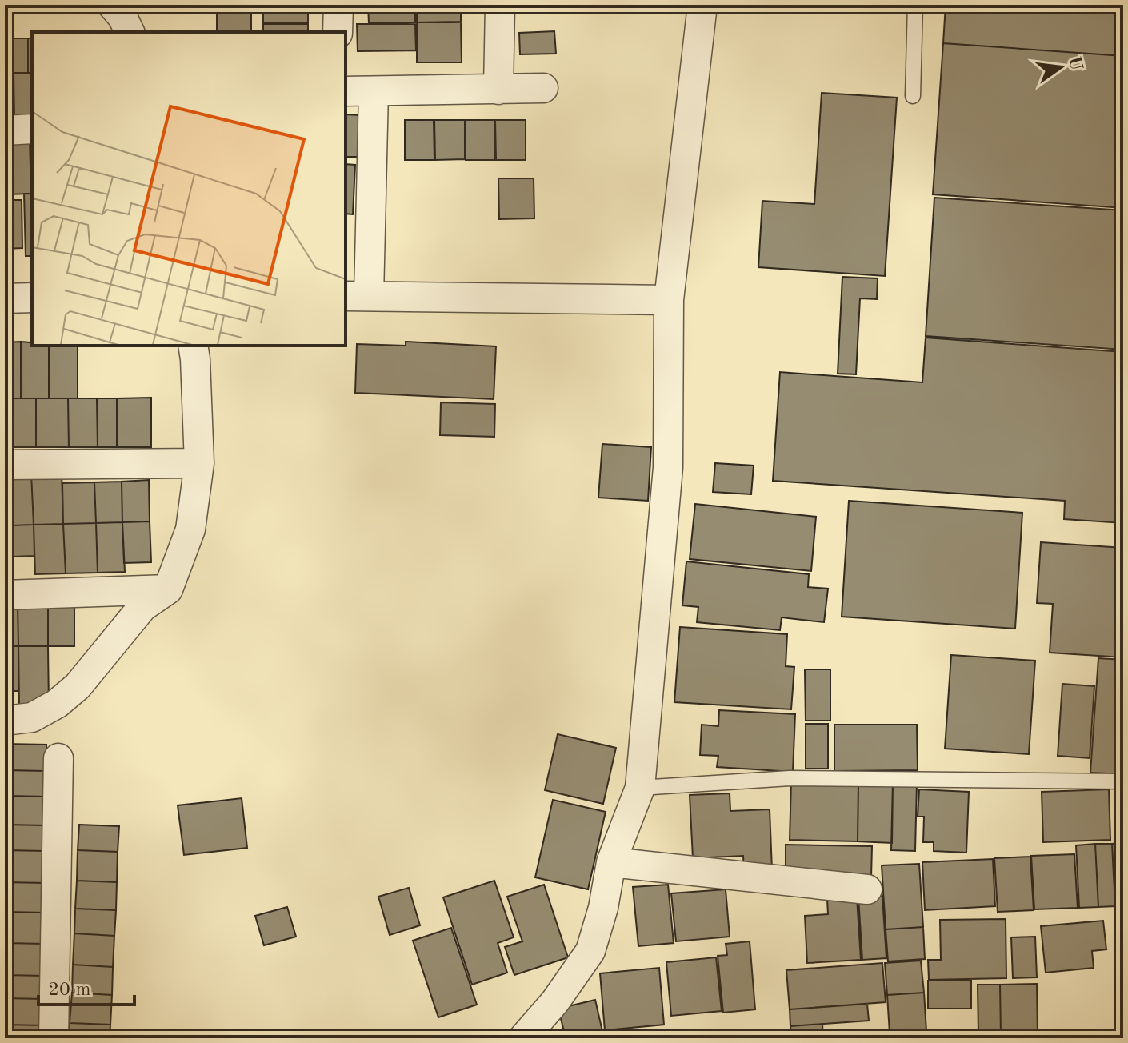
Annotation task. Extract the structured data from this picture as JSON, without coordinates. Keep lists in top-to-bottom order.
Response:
{
  "scale_bar": "20 m",
  "north": "right"
}
